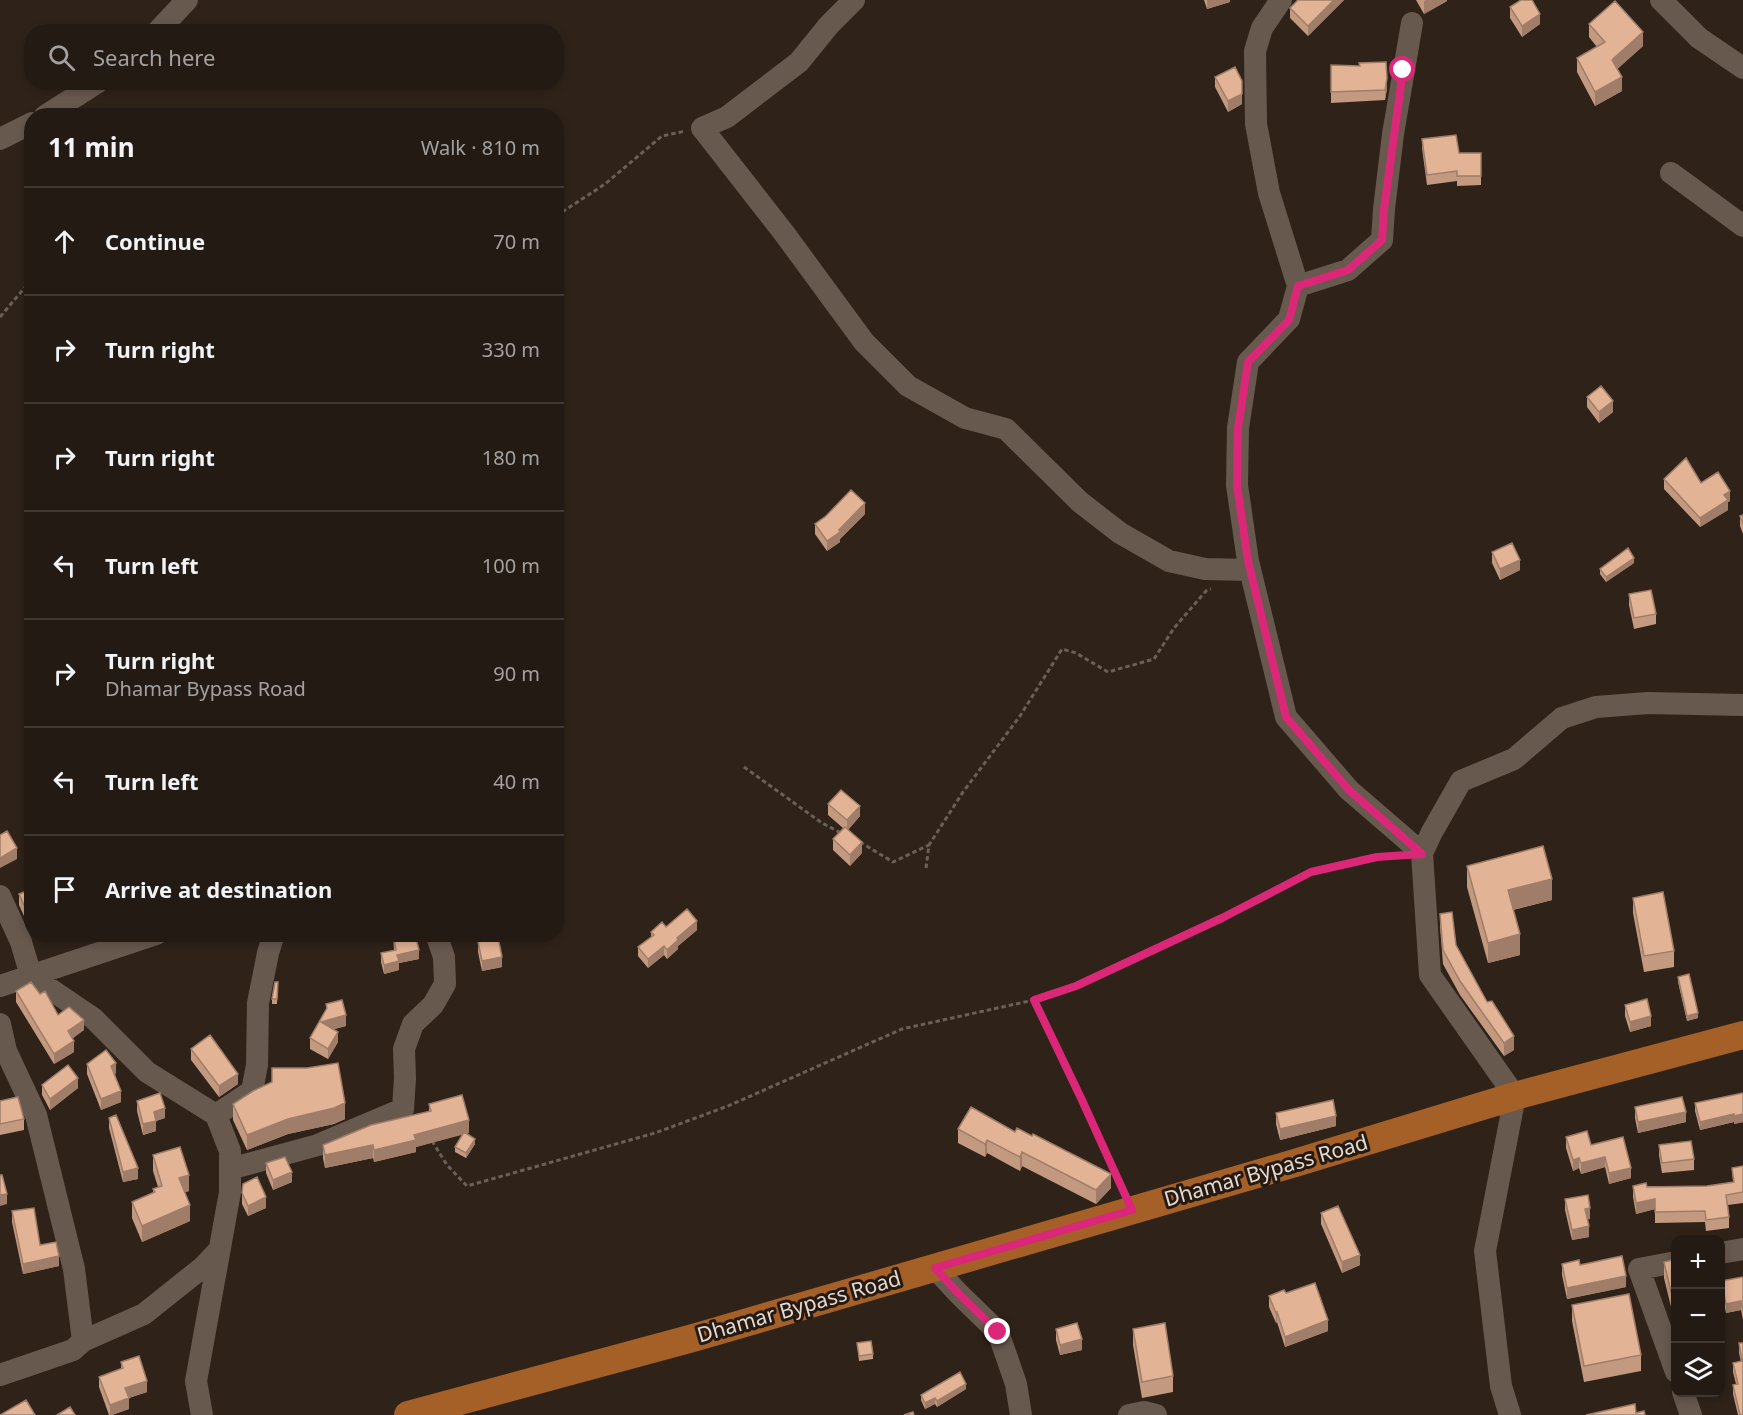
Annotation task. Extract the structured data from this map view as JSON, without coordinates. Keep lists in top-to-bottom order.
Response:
{
  "streets": {
    "main road": ["Dhamar Bypass Road"]
  },
  "page": {
    "search": "Search here",
    "heading": ["11 min", "Walk · 810 m"],
    "list": [
      ["Continue", "70 m"],
      ["Turn right", "330 m"],
      ["Turn right", "180 m"],
      ["Turn left", "100 m"],
      ["Turn right", "Dhamar Bypass Road", "90 m"],
      ["Turn left", "40 m"],
      "Arrive at destination"
    ],
    "map_buttons": ["+", "−"]
  }
}
